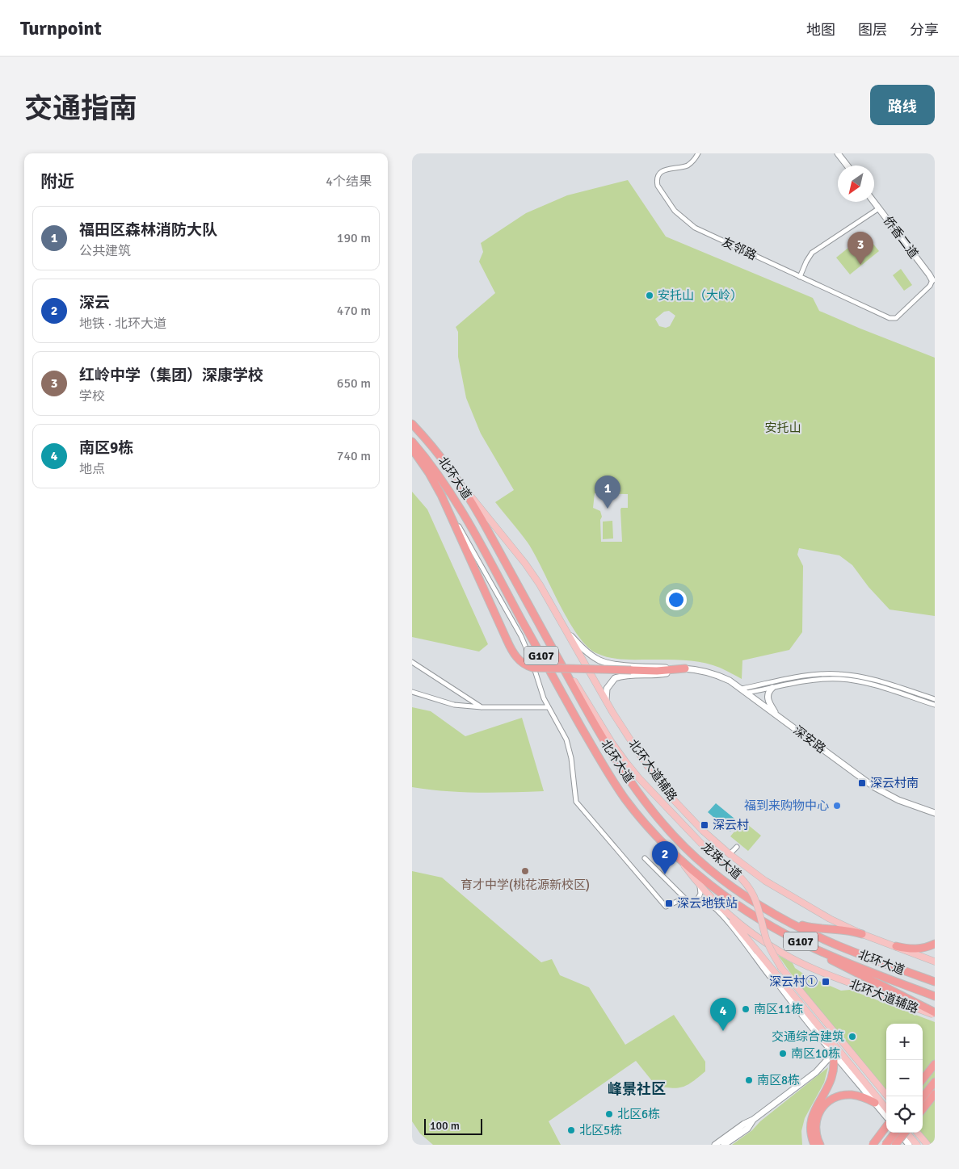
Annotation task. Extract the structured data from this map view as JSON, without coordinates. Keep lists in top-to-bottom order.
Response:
{
  "streets": {
    "highway": ["北环大道", "G107"],
    "main road": ["北环大道辅路", "龙珠大道"],
    "street": ["侨香二道", "友邻路", "深安路"]
  },
  "crossings": [
    ["侨香二道", "友邻路"],
    ["北环大道", "北环大道辅路"],
    ["北环大道", "龙珠大道"],
    ["深安路", "北环大道辅路"]
  ],
  "districts": ["峰景社区"],
  "parks": ["安托山"],
  "places": {
    "other": [
      "安托山（大岭）",
      "福到来购物中心",
      "育才中学(桃花源新校区)",
      "南区11栋",
      "交通综合建筑",
      "南区10栋",
      "南区8栋",
      "北区6栋",
      "北区5栋"
    ],
    "transit": [
      "深云村南",
      "深云村",
      "深云地铁站",
      "深云村①"
    ]
  },
  "scale_bar": "100 m",
  "north": "bottom left",
  "page": {
    "header": "Turnpoint",
    "nav": ["地图", "图层", "分享"],
    "title": "交通指南",
    "buttons": "路线",
    "heading": ["附近", "4个结果"],
    "list": [
      {
        "mark": "1",
        "name": "福田区森林消防大队",
        "note": "公共建筑",
        "value": "190 m"
      },
      {
        "mark": "2",
        "name": "深云",
        "note": "地铁 · 北环大道",
        "value": "470 m"
      },
      {
        "mark": "3",
        "name": "红岭中学（集团）深康学校",
        "note": "学校",
        "value": "650 m"
      },
      {
        "mark": "4",
        "name": "南区9栋",
        "note": "地点",
        "value": "740 m"
      }
    ],
    "pins": [
      "3",
      "1",
      "2",
      "4"
    ],
    "map_buttons": ["+", "−"],
    "scale": "100 m"
  }
}
